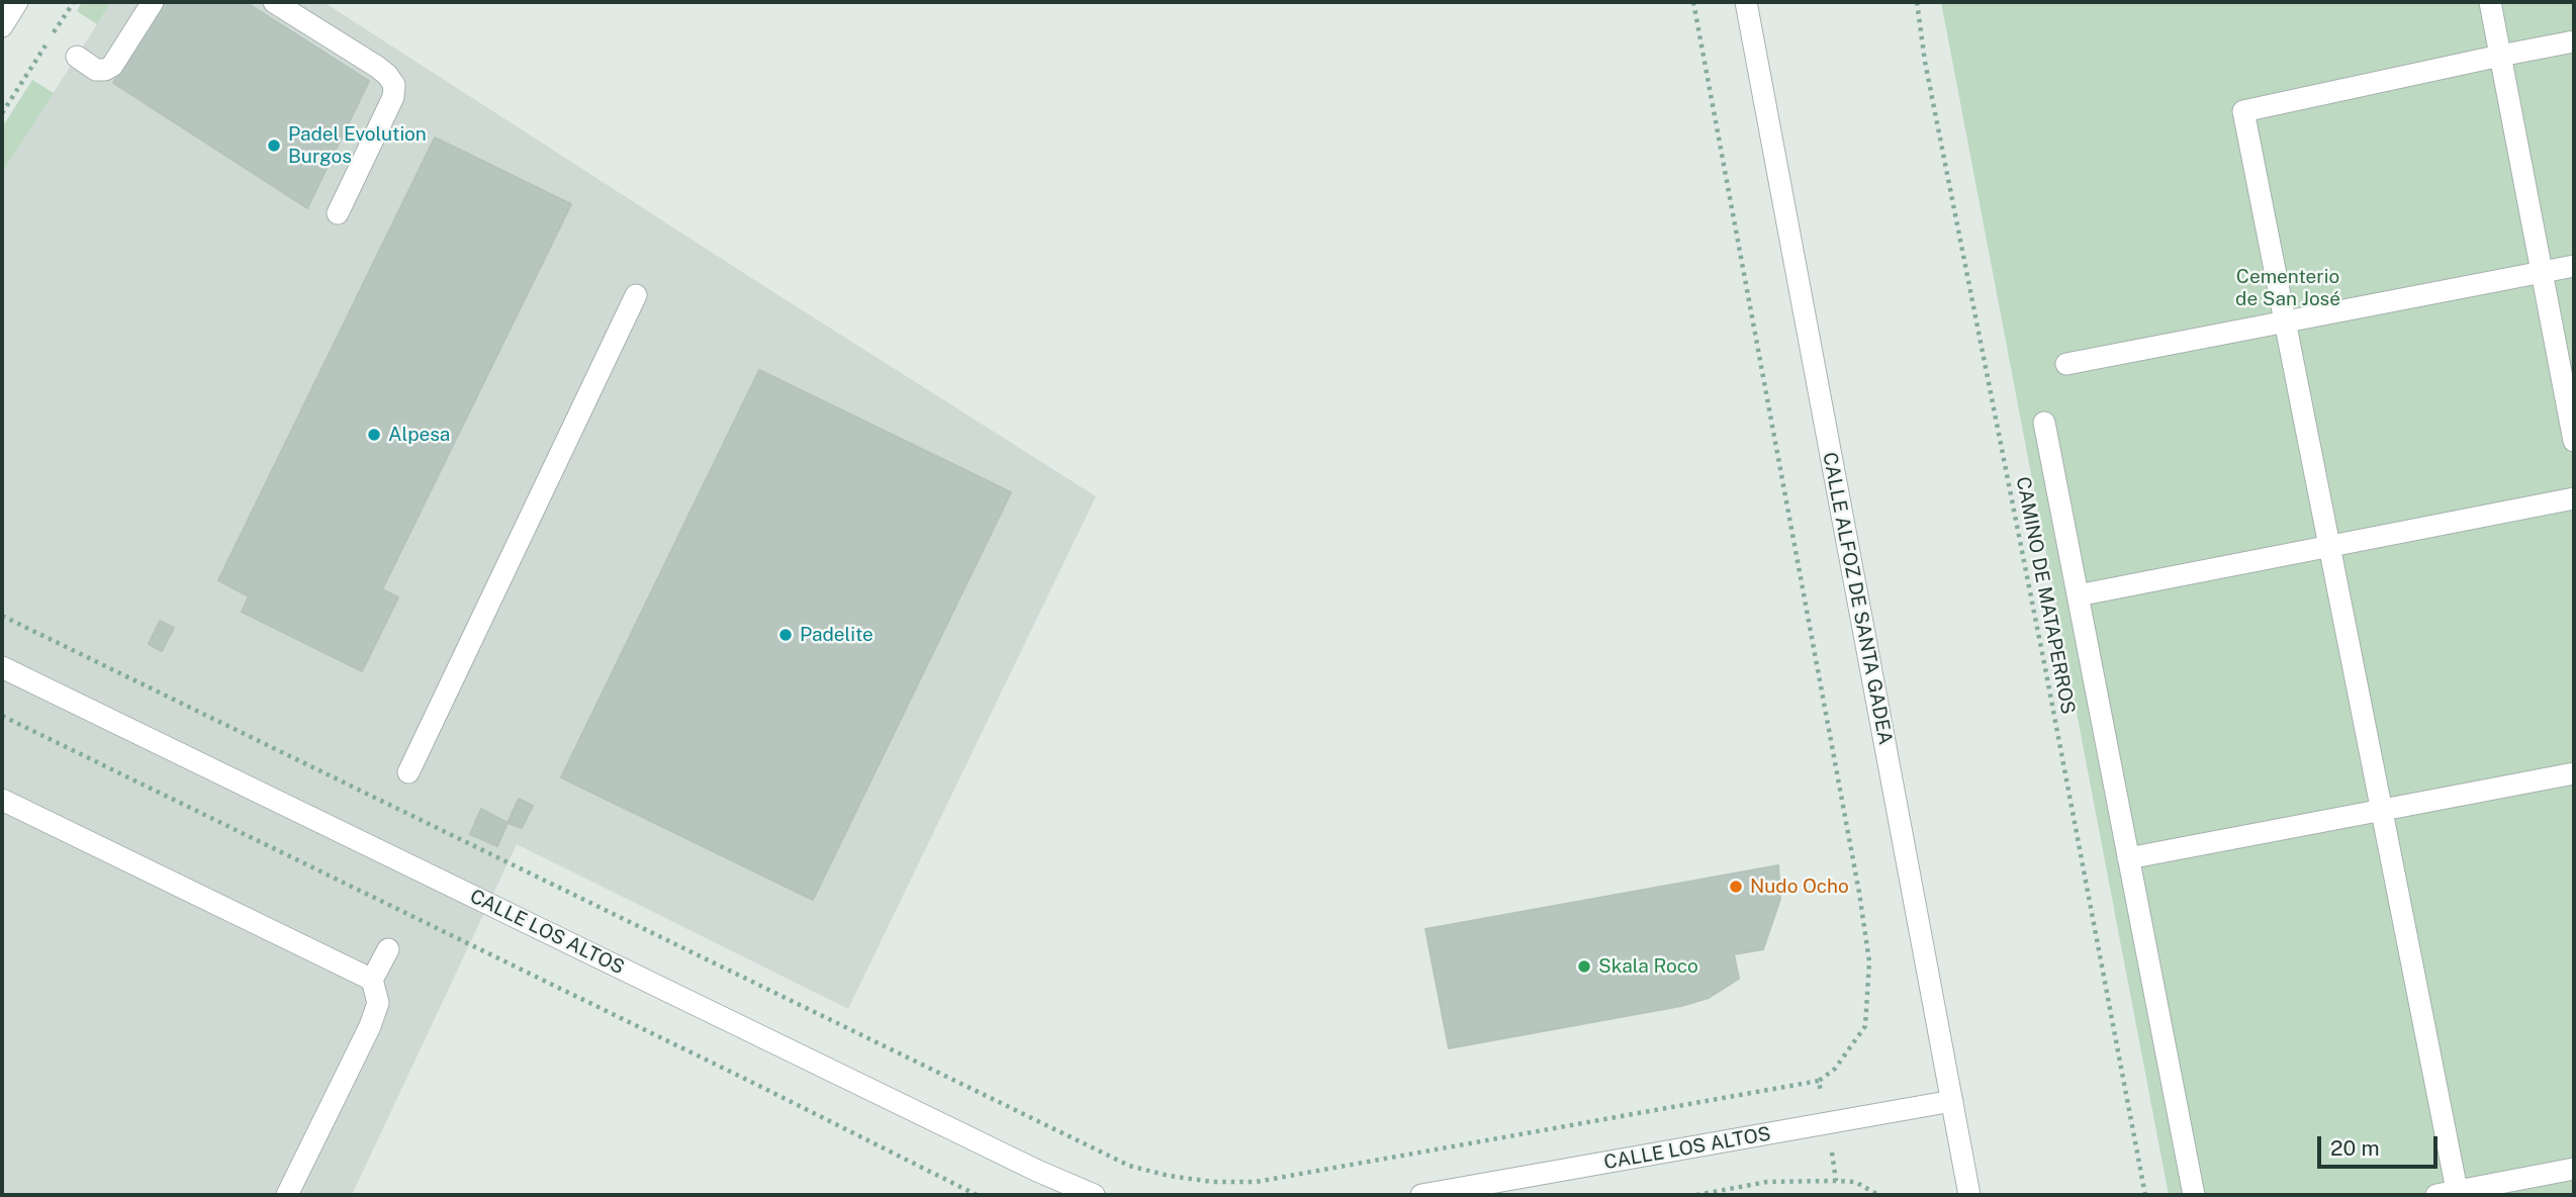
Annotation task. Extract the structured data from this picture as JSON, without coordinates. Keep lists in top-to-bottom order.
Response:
{
  "streets": {
    "street": ["CALLE ALFOZ DE SANTA GADEA", "CALLE LOS ALTOS"],
    "path": ["CAMINO DE MATAPERROS"]
  },
  "crossings": [
    ["CALLE ALFOZ DE SANTA GADEA", "CALLE LOS ALTOS"]
  ],
  "parks": ["Cementerio de San José"],
  "places": [
    "Padel Evolution Burgos",
    "Alpesa",
    "Padelite",
    "Nudo Ocho",
    "Skala Roco"
  ],
  "scale_bar": "20 m"
}
